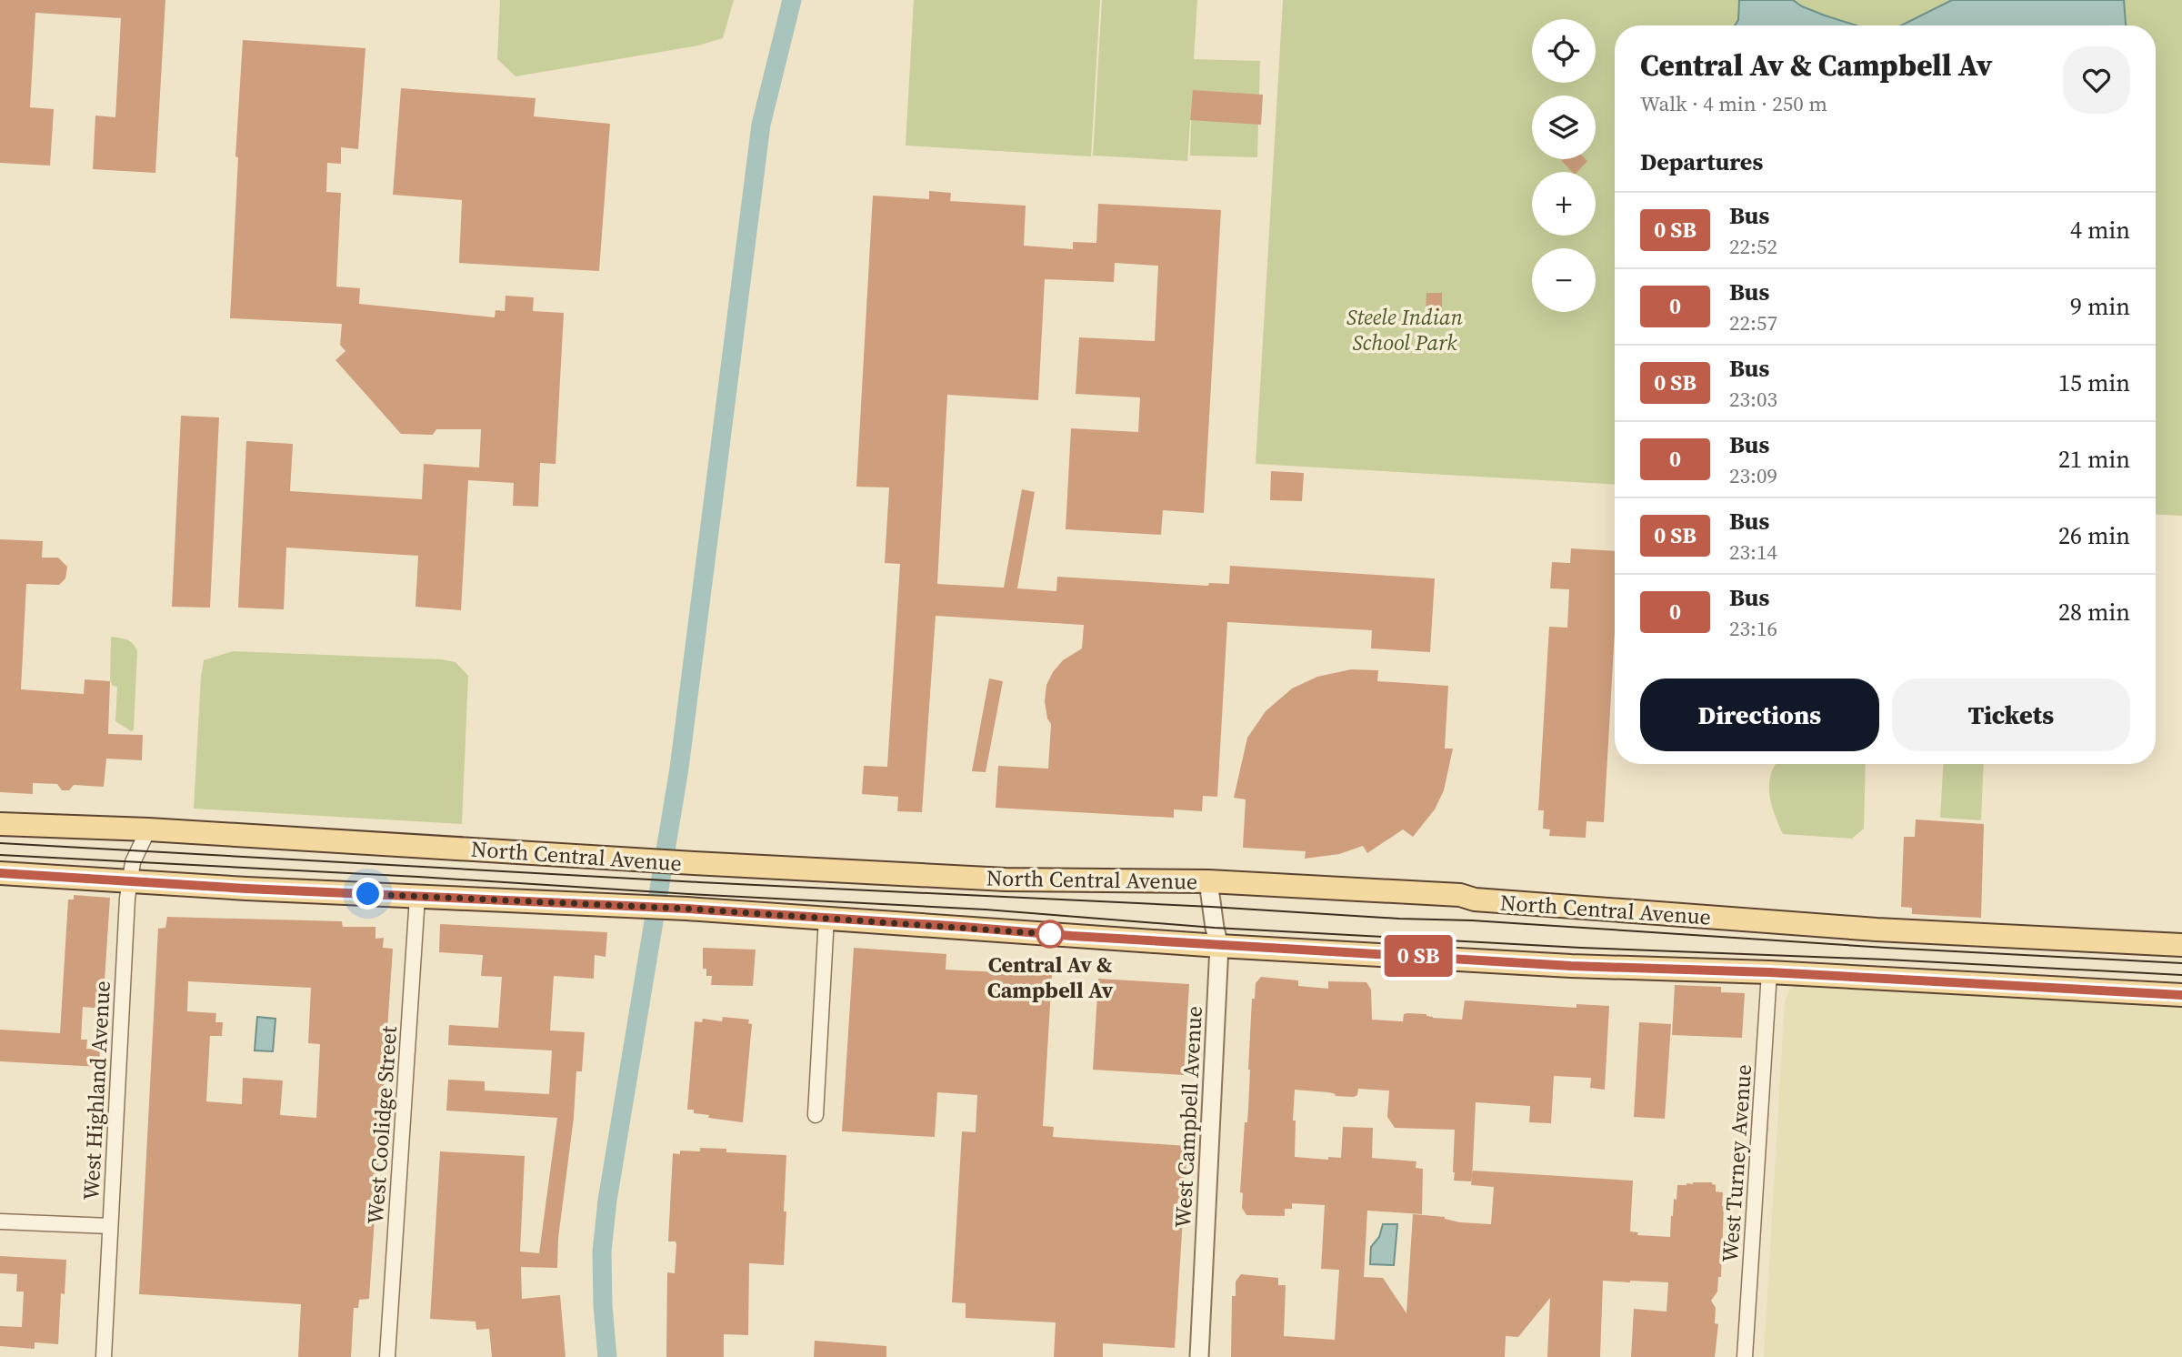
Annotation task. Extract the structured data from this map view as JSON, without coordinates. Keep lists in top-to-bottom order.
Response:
{
  "streets": {
    "main road": ["North Central Avenue"],
    "street": [
      "West Highland Avenue",
      "West Campbell Avenue",
      "West Coolidge Street",
      "West Turney Avenue"
    ]
  },
  "crossings": [
    ["North Central Avenue", "West Highland Avenue"],
    ["North Central Avenue", "West Campbell Avenue"],
    ["North Central Avenue", "West Coolidge Street"],
    ["North Central Avenue", "West Turney Avenue"]
  ],
  "parks": ["Steele Indian School Park"],
  "places": ["Central Av & Campbell Av"],
  "page": {
    "on_map": "0 SB",
    "map_buttons": ["+", "−"],
    "heading": [
      ["Central Av & Campbell Av", "Walk · 4 min · 250 m"],
      "Departures"
    ],
    "list": [
      {
        "mark": "0 SB",
        "name": "Bus",
        "note": "22:52",
        "value": "4 min"
      },
      {
        "mark": "0",
        "name": "Bus",
        "note": "22:57",
        "value": "9 min"
      },
      {
        "mark": "0 SB",
        "name": "Bus",
        "note": "23:03",
        "value": "15 min"
      },
      {
        "mark": "0",
        "name": "Bus",
        "note": "23:09",
        "value": "21 min"
      },
      {
        "mark": "0 SB",
        "name": "Bus",
        "note": "23:14",
        "value": "26 min"
      },
      {
        "mark": "0",
        "name": "Bus",
        "note": "23:16",
        "value": "28 min"
      }
    ],
    "buttons": ["Directions", "Tickets"]
  }
}
